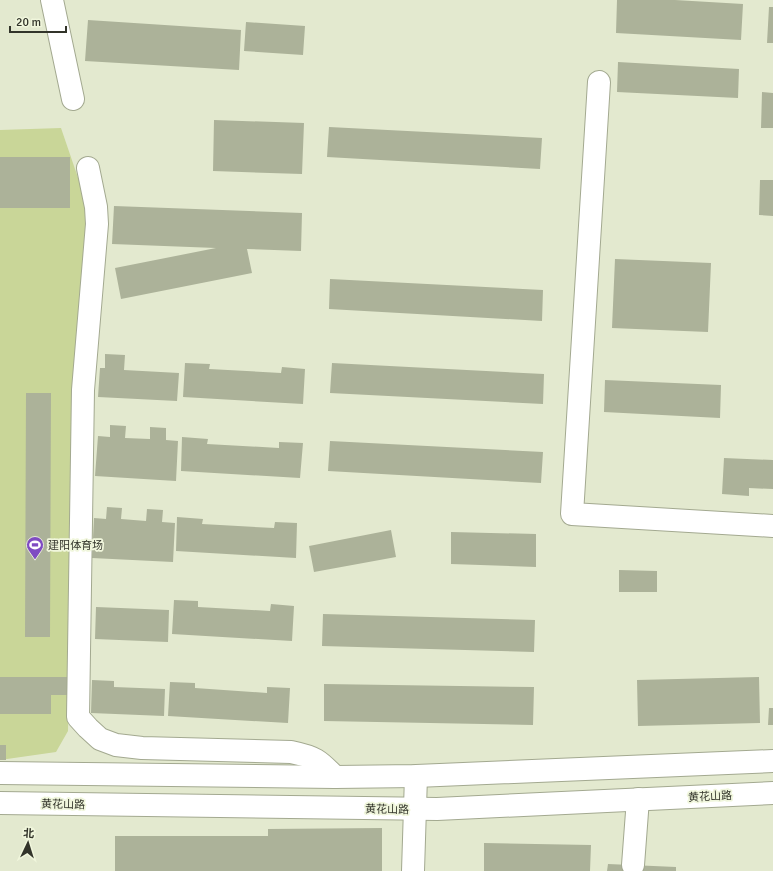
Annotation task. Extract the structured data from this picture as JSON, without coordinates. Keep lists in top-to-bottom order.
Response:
{
  "streets": {
    "main road": ["黄花山路"]
  },
  "places": {
    "sports": ["建阳体育场"]
  },
  "scale_bar": "20 m",
  "north": "top"
}
